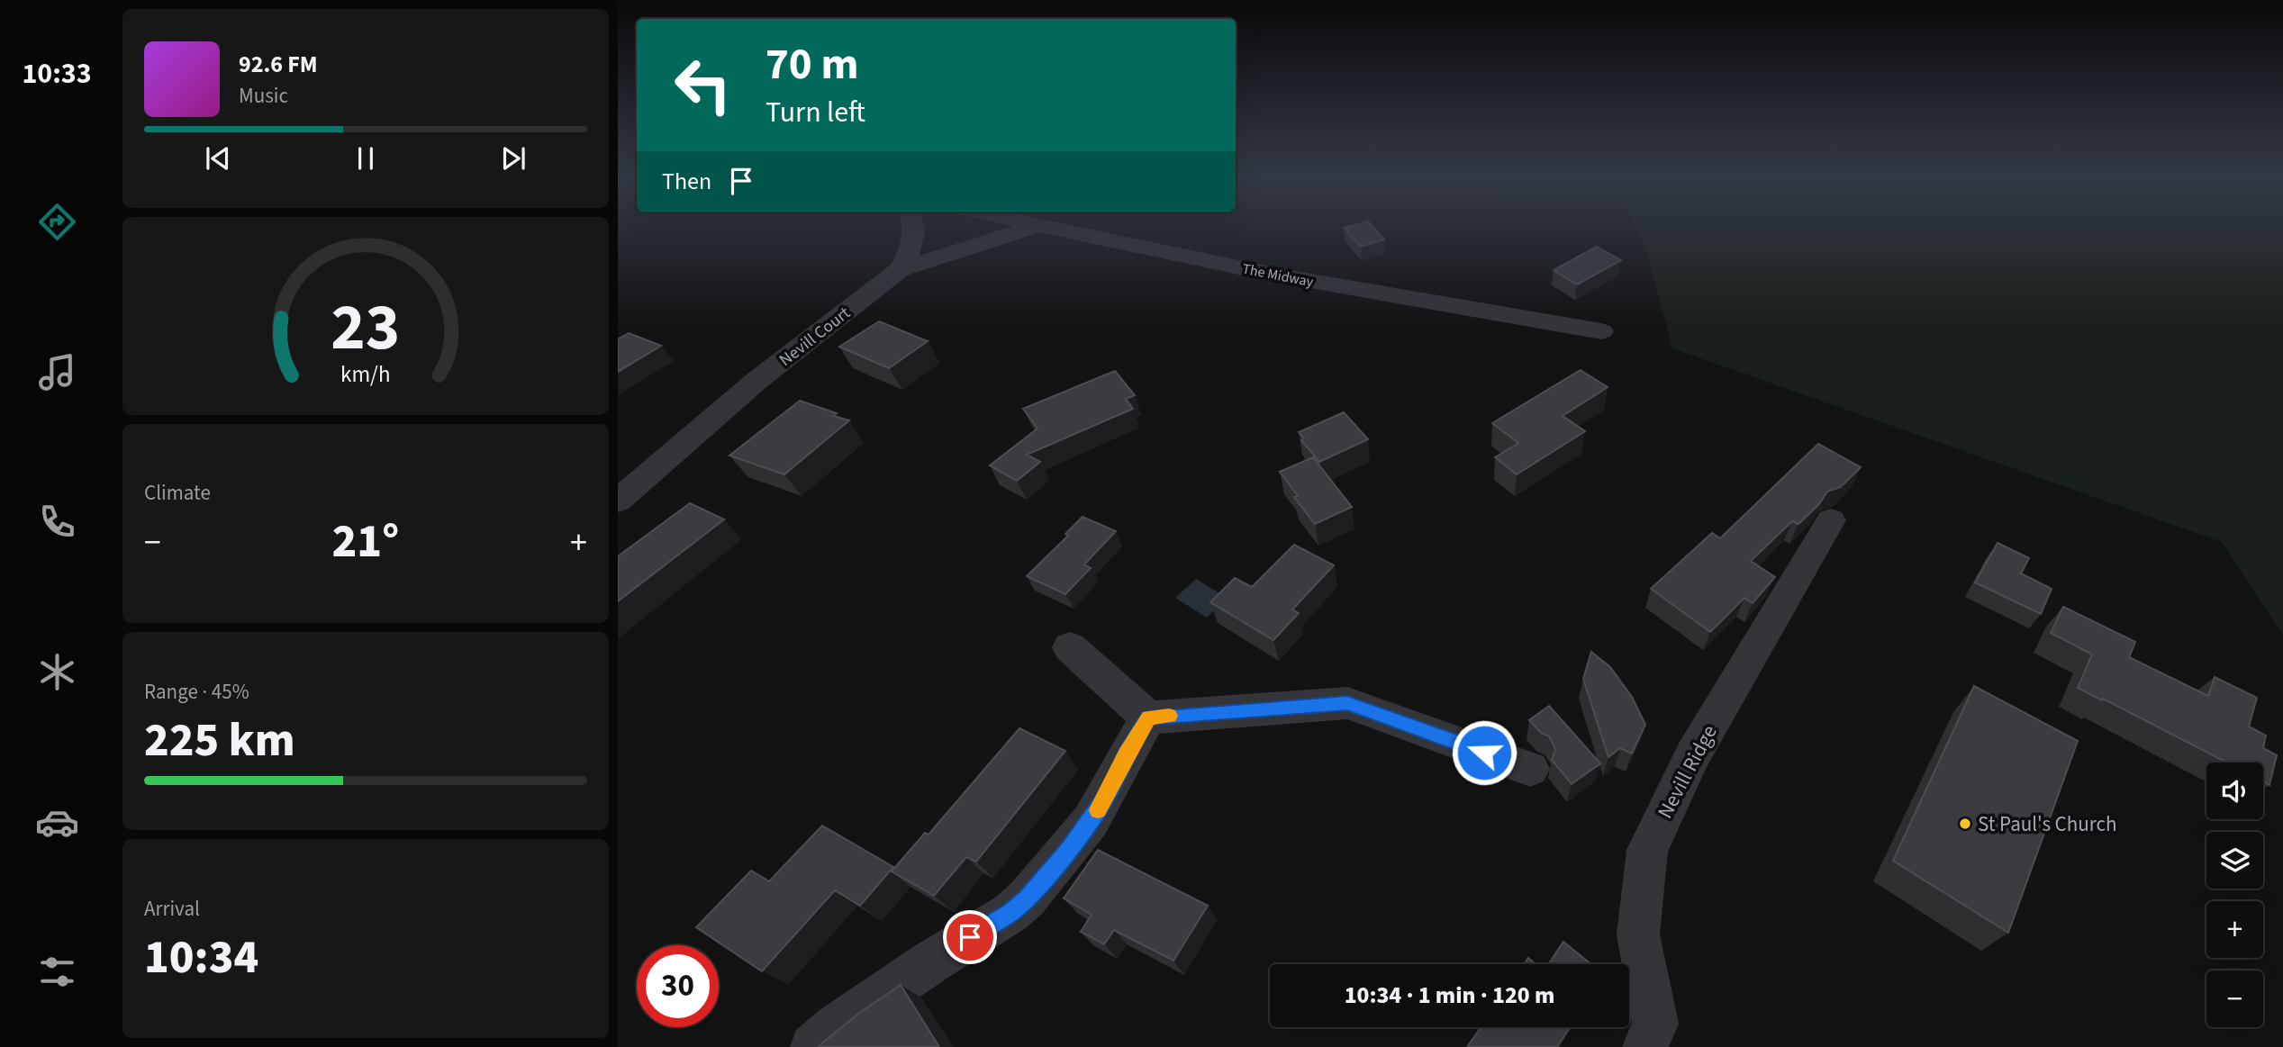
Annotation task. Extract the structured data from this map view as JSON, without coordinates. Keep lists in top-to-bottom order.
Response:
{
  "streets": {
    "street": ["The Midway", "Nevill Court", "Nevill Ridge"]
  },
  "places": ["St Paul's Church"],
  "page": {
    "tabs": "10:33",
    "turn": ["70 m", "Turn left"],
    "song": ["92.6 FM", "Music"],
    "then": "Then",
    "tile": [
      "Climate",
      ["Range · 45%", "225 km"],
      ["Arrival", "10:34"]
    ],
    "heat": ["−", "21°", "+"],
    "map_buttons": ["+", "−"],
    "limit": "30",
    "trip": "10:34 · 1 min · 120 m",
    "gauge": ["23", "km/h"]
  }
}
